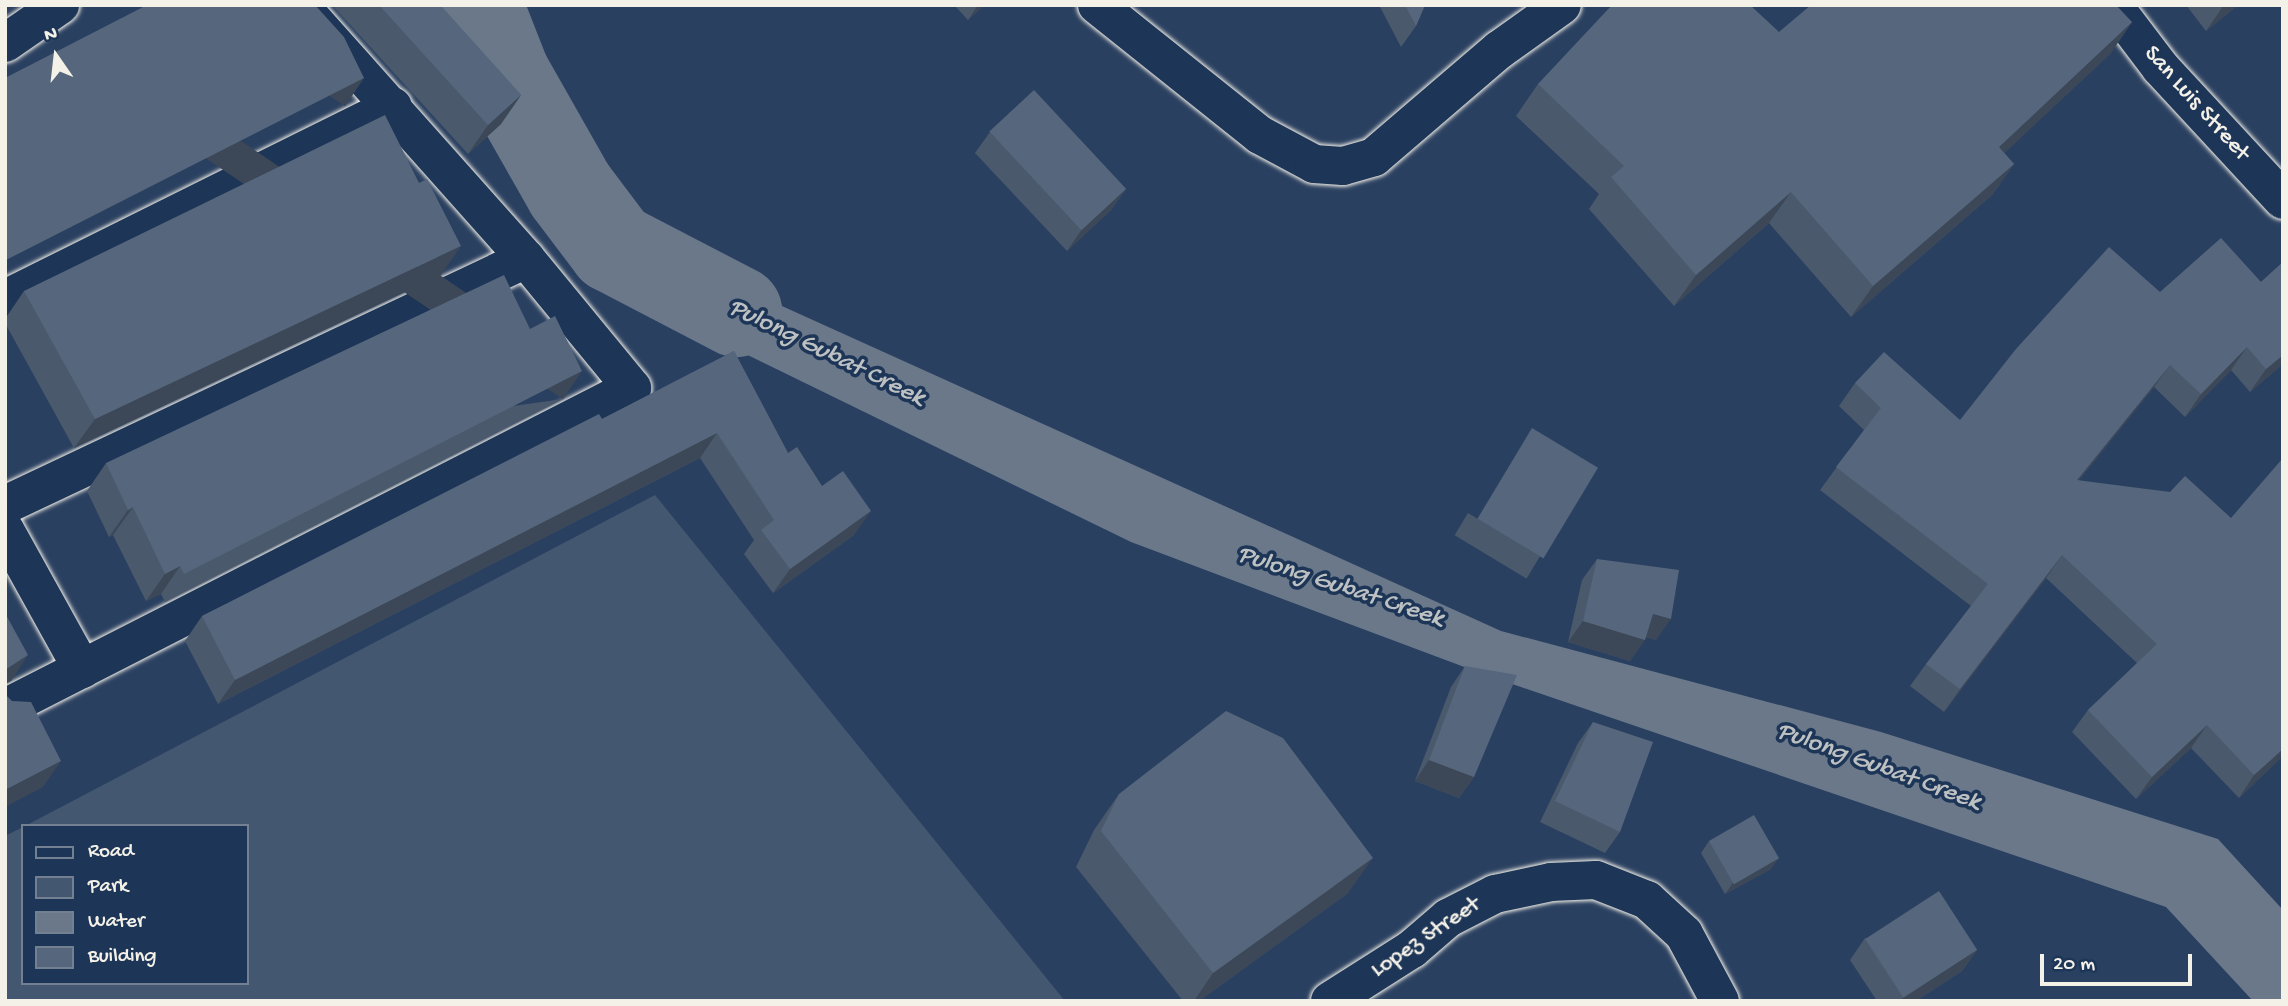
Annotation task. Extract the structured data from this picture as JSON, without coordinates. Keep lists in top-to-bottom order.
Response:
{
  "streets": {
    "street": ["San Luis Street", "Lopez Street"]
  },
  "water": ["Pulong Gubat Creek"],
  "legend": [
    "Road",
    "Park",
    "Water",
    "Building"
  ],
  "scale_bar": "20 m",
  "north": "top"
}
